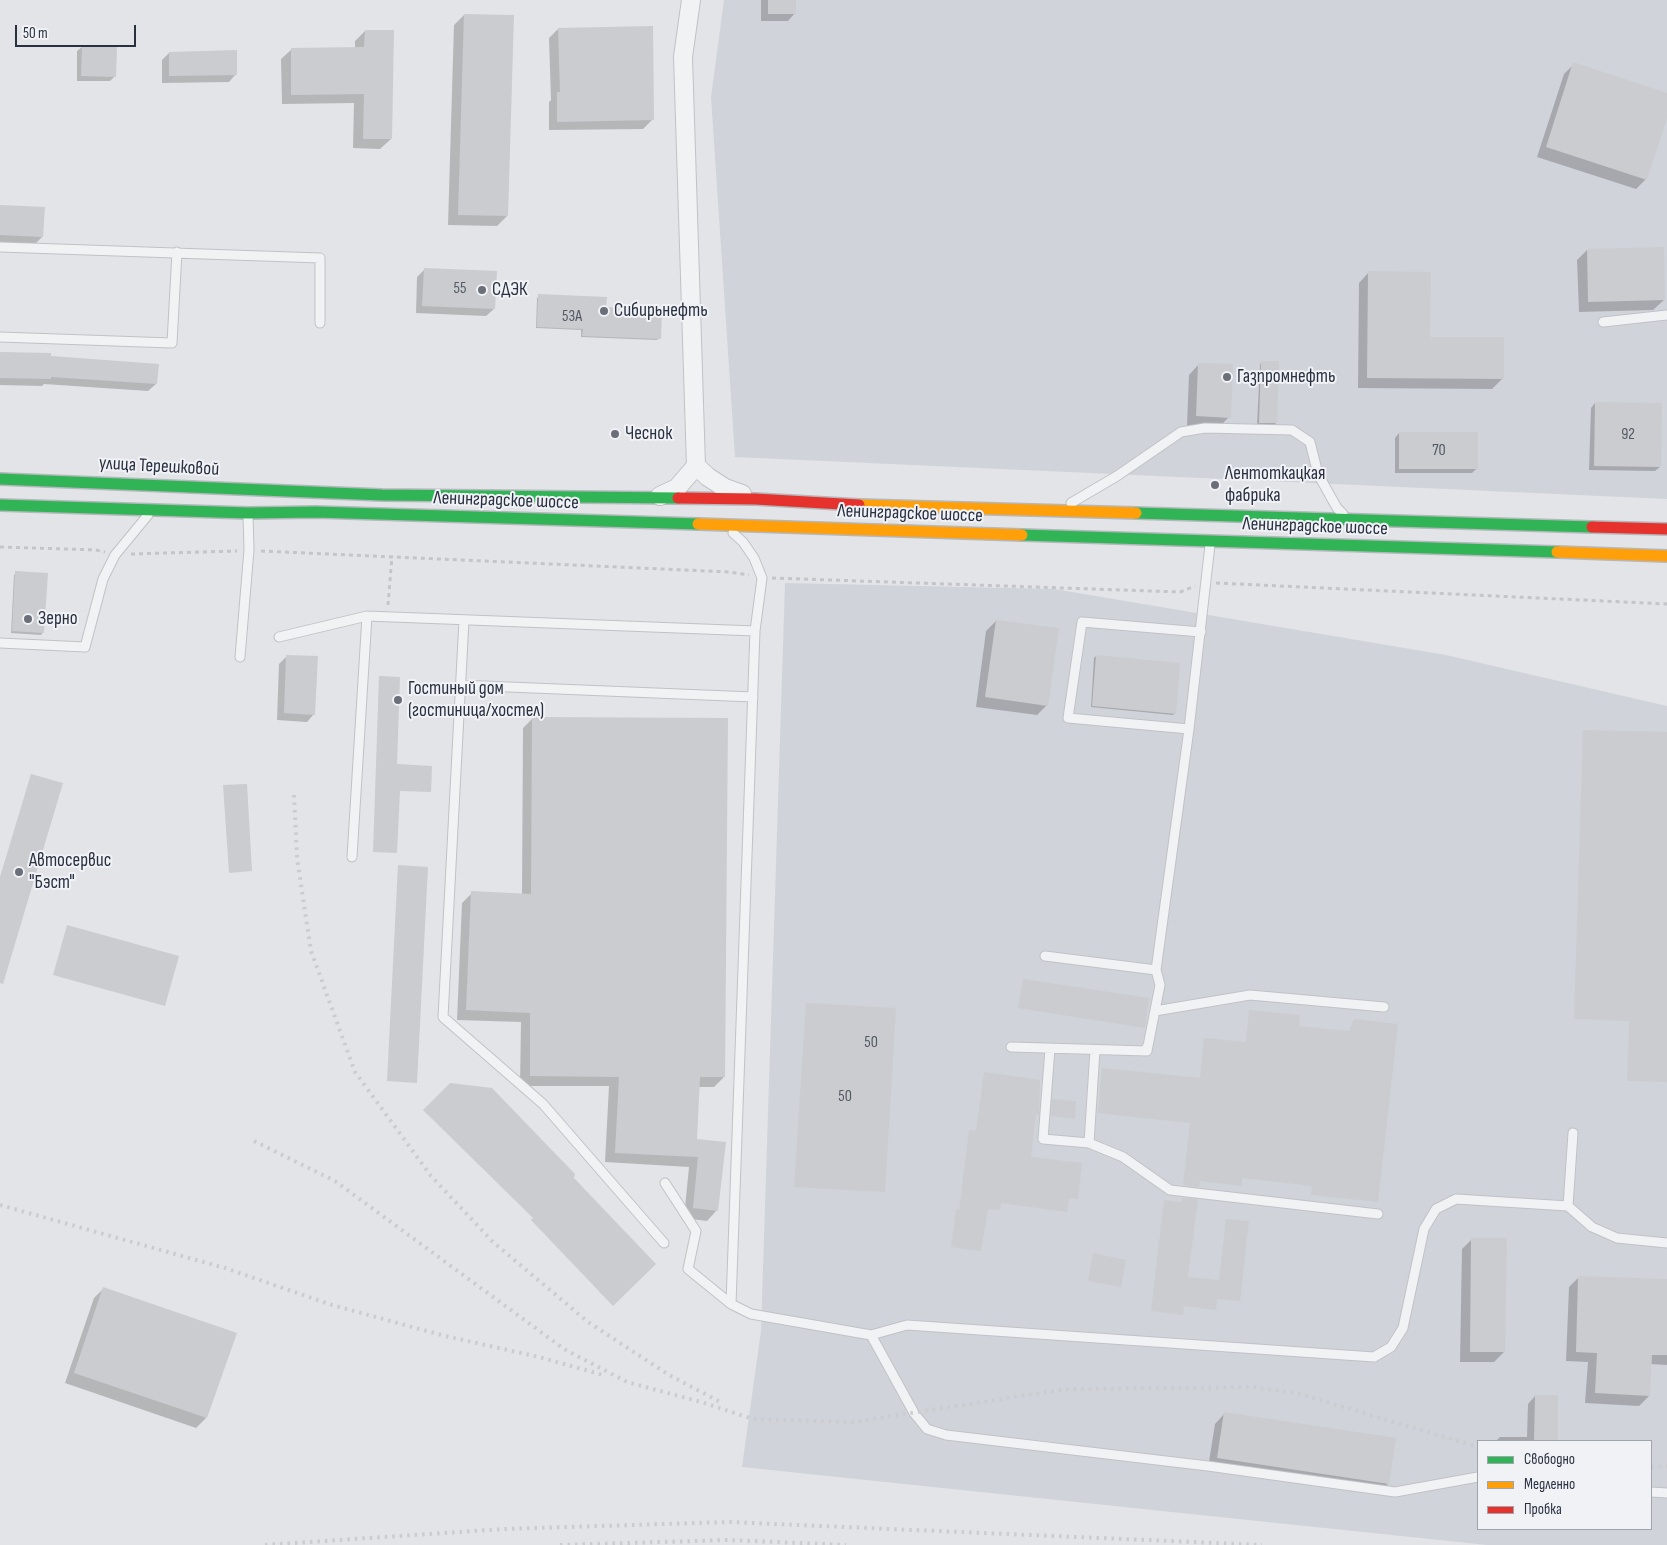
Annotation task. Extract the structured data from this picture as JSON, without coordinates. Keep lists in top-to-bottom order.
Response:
{
  "streets": {
    "highway": ["улица Терешковой", "Ленинградское шоссе"]
  },
  "crossings": [
    ["улица Терешковой", "Ленинградское шоссе"]
  ],
  "places": [
    "СДЭК",
    "Сибирьнефть",
    "Газпромнефть",
    "Чеснок",
    "Лентоткацкая фабрика",
    "Зерно",
    "Гостиный дом (гостиница/хостел)",
    "Автосервис \"Бэст\""
  ],
  "house_numbers": [
    "55",
    "53А",
    "92",
    "70",
    "50",
    "50"
  ],
  "legend": ["Свободно", "Медленно", "Пробка"],
  "scale_bar": "50 m"
}
